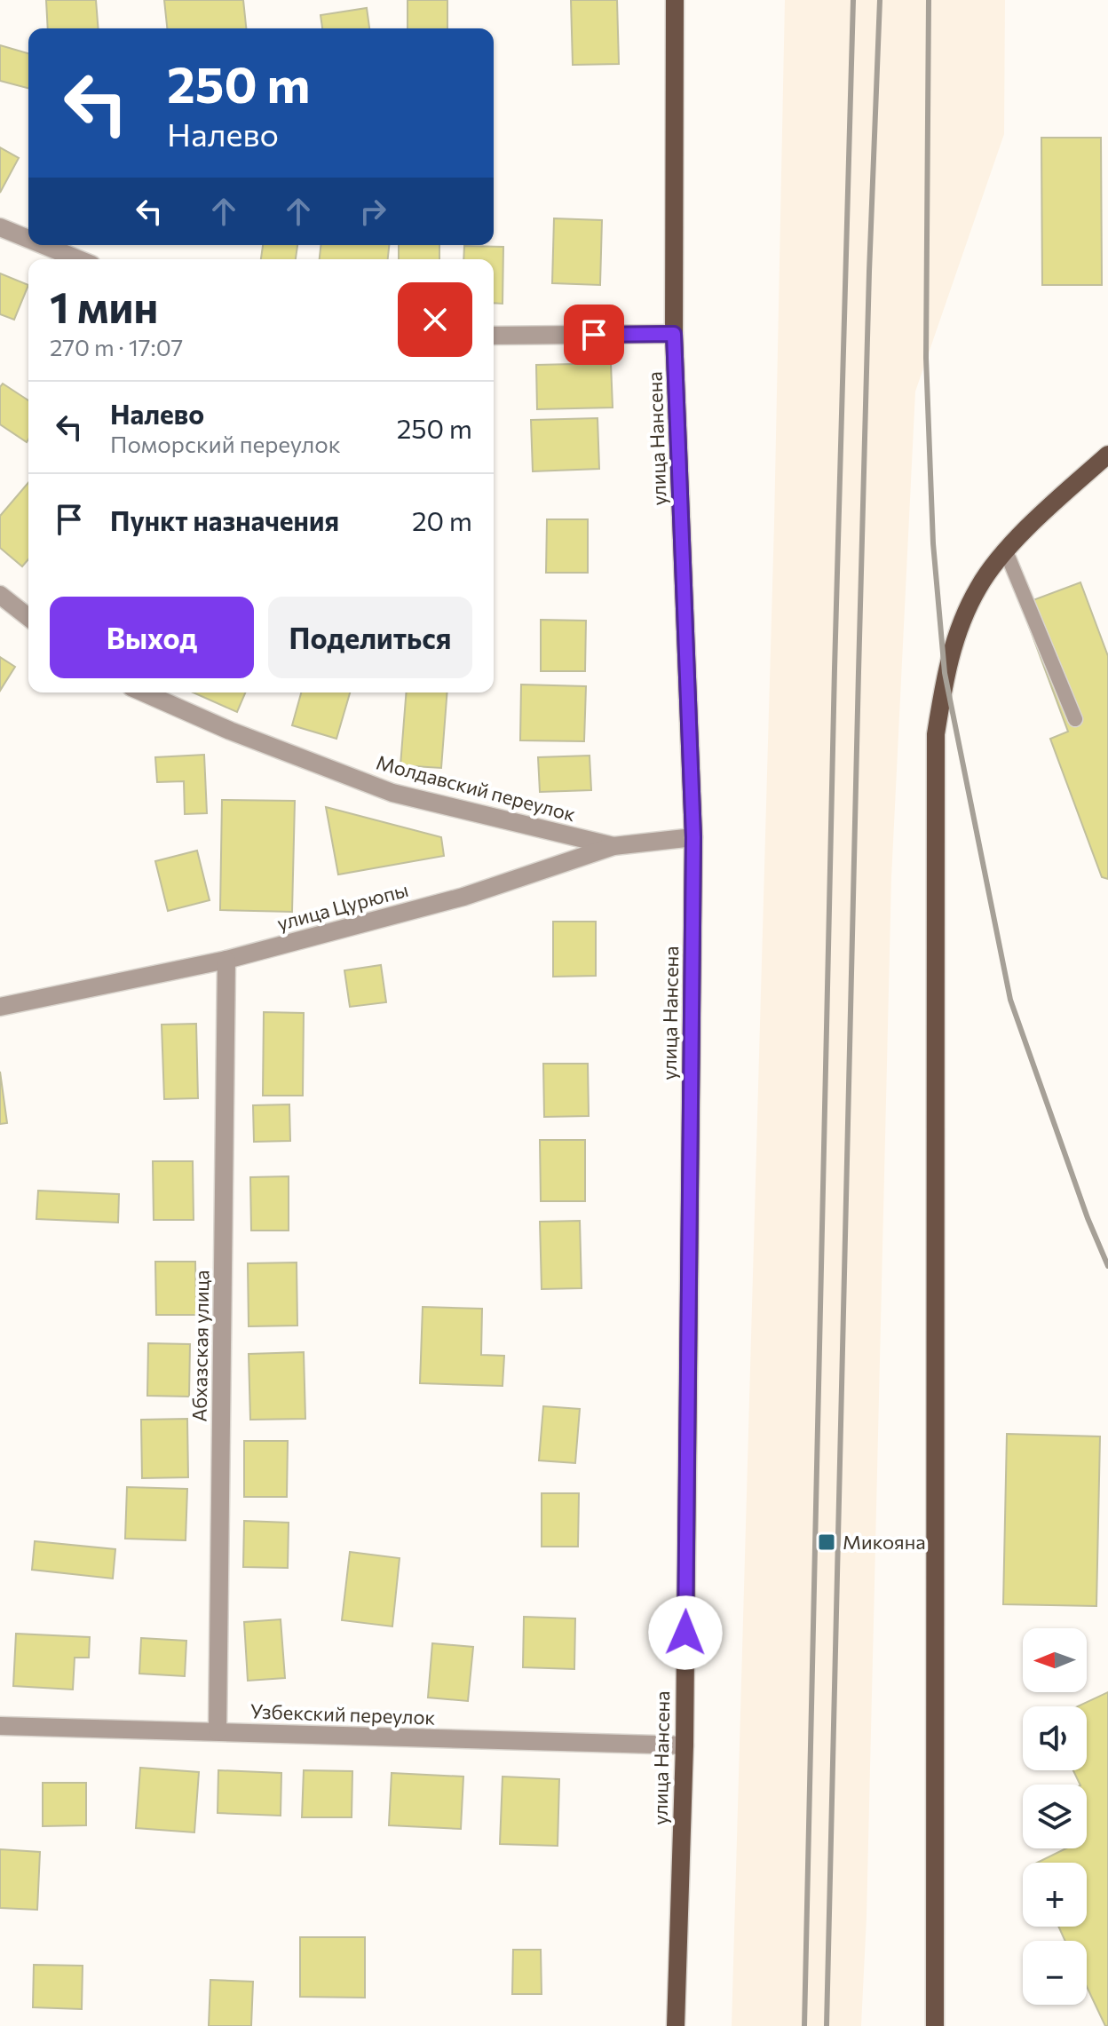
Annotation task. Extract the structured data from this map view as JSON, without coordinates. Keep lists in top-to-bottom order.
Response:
{
  "streets": {
    "main road": ["улица Нансена"],
    "street": [
      "Молдавский переулок",
      "улица Цурюпы",
      "Абхазская улица",
      "Узбекский переулок"
    ]
  },
  "crossings": [
    ["улица Нансена", "улица Цурюпы"],
    ["улица Нансена", "Узбекский переулок"],
    ["Молдавский переулок", "улица Цурюпы"],
    ["улица Цурюпы", "Абхазская улица"],
    ["Абхазская улица", "Узбекский переулок"]
  ],
  "places": {
    "transit": ["Микояна"]
  },
  "north": "left",
  "page": {
    "turn": ["250 m", "Налево"],
    "heading": ["1 мин", "270 m · 17:07"],
    "list": [
      {
        "name": "Налево",
        "note": "Поморский переулок",
        "value": "250 m"
      },
      {
        "name": "Пункт назначения",
        "value": "20 m"
      }
    ],
    "buttons": ["Выход", "Поделиться"],
    "map_buttons": ["+", "−"]
  }
}
